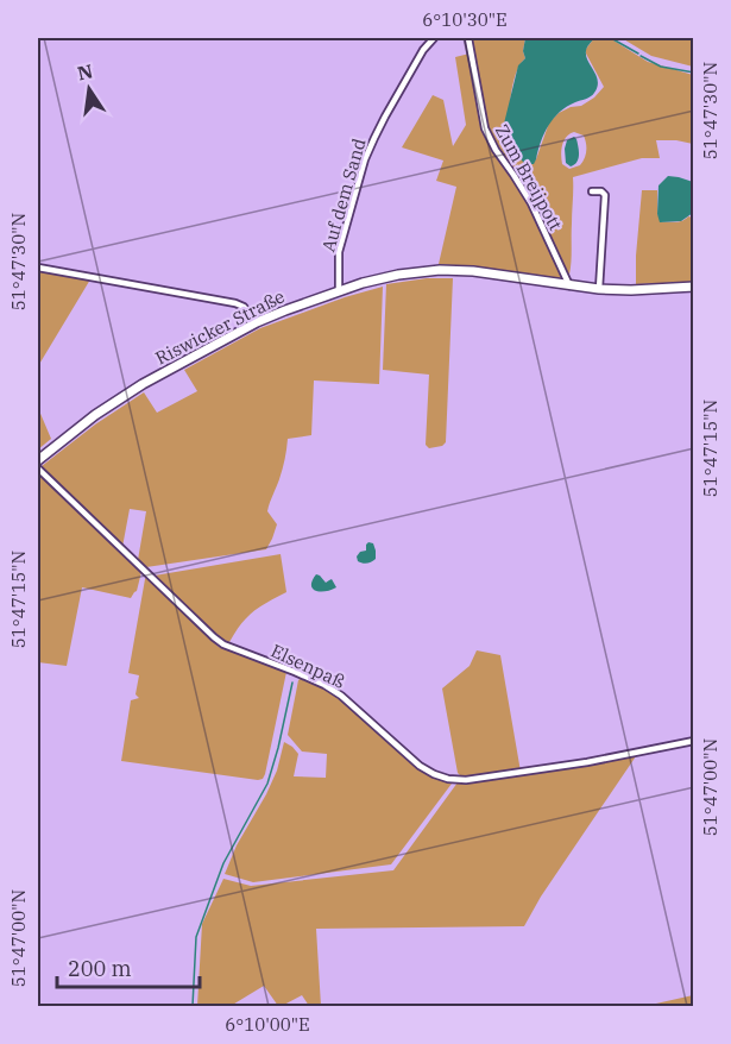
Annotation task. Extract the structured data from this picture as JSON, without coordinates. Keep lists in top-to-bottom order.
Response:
{
  "streets": {
    "street": [
      "Zum Breijpott",
      "Auf dem Sand",
      "Riswicker Straße",
      "Elsenpaß"
    ]
  },
  "crossings": [
    ["Zum Breijpott", "Riswicker Straße"],
    ["Auf dem Sand", "Riswicker Straße"]
  ],
  "scale_bar": "200 m",
  "north": "top",
  "coordinates": [
    "6°10'30\"E",
    "51°47'30\"N",
    "51°47'15\"N",
    "51°47'00\"N",
    "6°10'00\"E"
  ]
}
